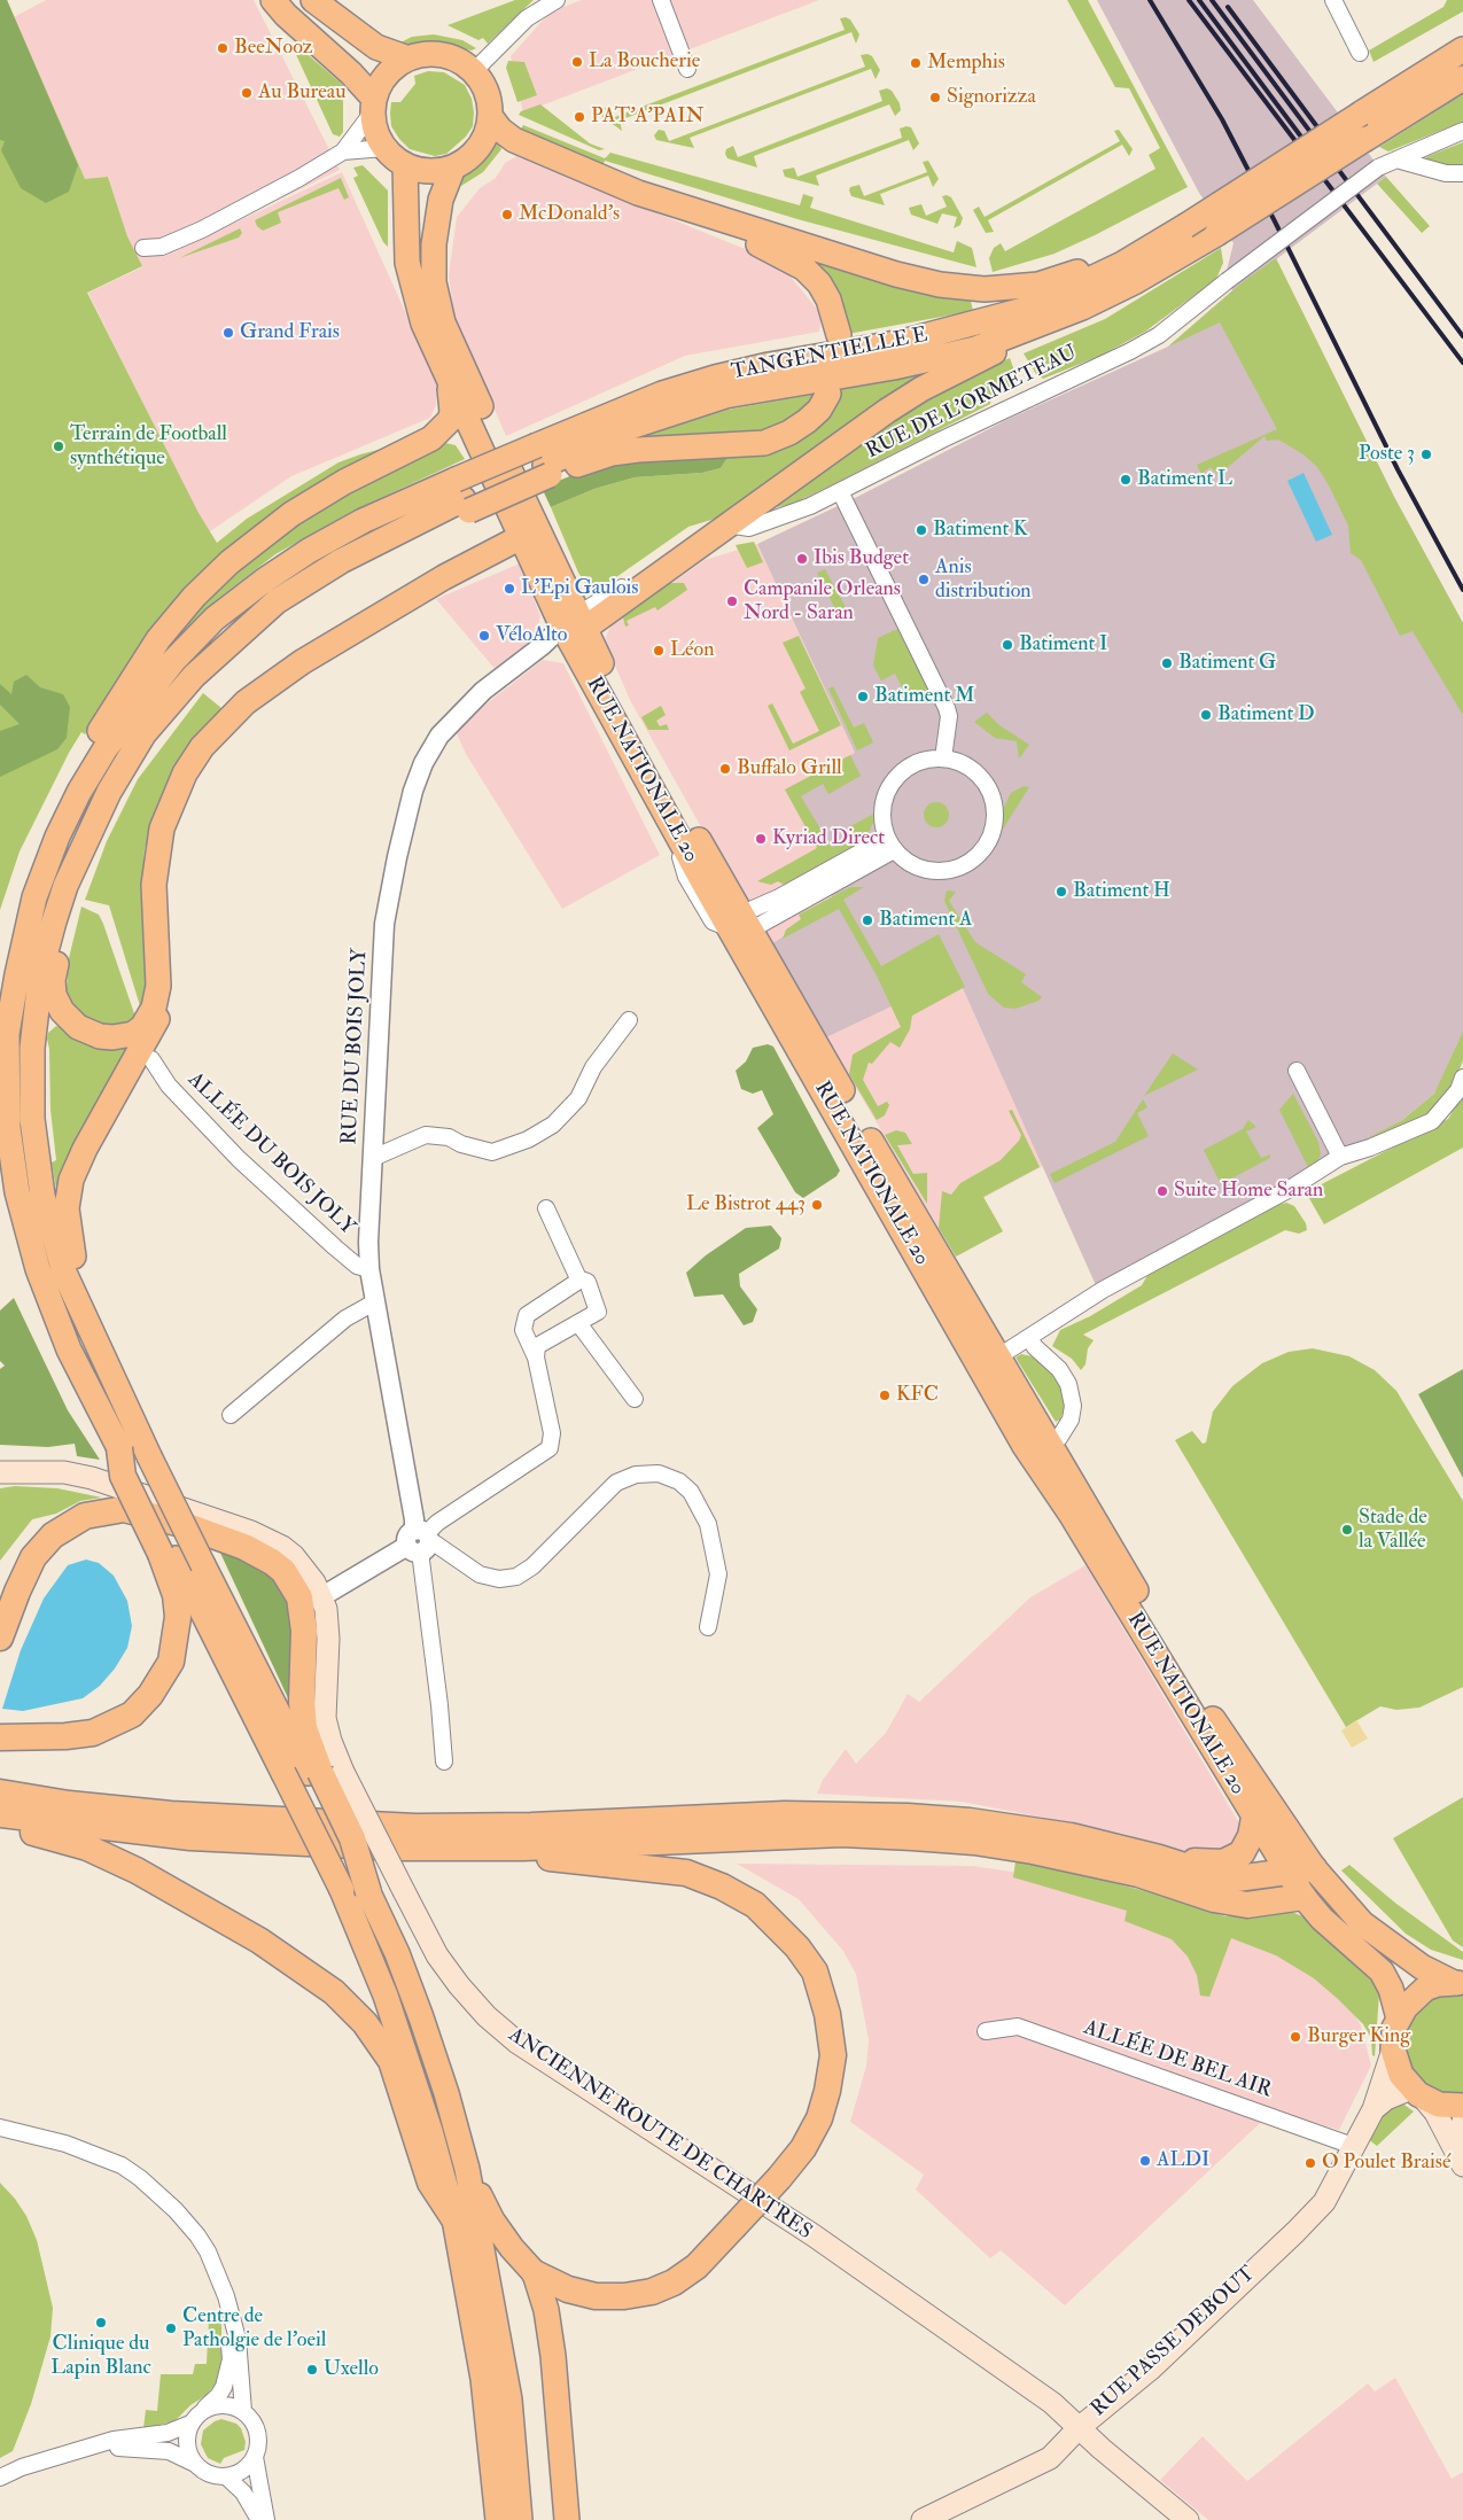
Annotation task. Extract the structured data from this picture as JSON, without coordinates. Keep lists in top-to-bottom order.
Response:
{
  "streets": {
    "main road": ["RUE NATIONALE 20", "ANCIENNE ROUTE DE CHARTRES", "RUE PASSE DEBOUT"],
    "street": [
      "RUE DE L'ORMETEAU",
      "RUE DU BOIS JOLY",
      "ALLÉE DU BOIS JOLY",
      "ALLÉE DE BEL AIR"
    ]
  },
  "crossings": [
    ["RUE NATIONALE 20", "RUE DU BOIS JOLY"],
    ["RUE NATIONALE 20", "RUE PASSE DEBOUT"],
    ["RUE DU BOIS JOLY", "ALLÉE DU BOIS JOLY"],
    ["ALLÉE DE BEL AIR", "RUE PASSE DEBOUT"],
    ["ANCIENNE ROUTE DE CHARTRES", "RUE PASSE DEBOUT"]
  ],
  "places": [
    "BeeNooz",
    "La Boucherie",
    "Memphis",
    "Au Bureau",
    "Signorizza",
    "PAT'A'PAIN",
    "McDonald's",
    "Grand Frais",
    "Terrain de Football synthétique",
    "Poste 3",
    "Batiment L",
    "Batiment K",
    "Ibis Budget",
    "Anis distribution",
    "L'Epi Gaulois",
    "Campanile Orleans Nord - Saran",
    "VéloAlto",
    "Batiment I",
    "Léon",
    "Batiment G",
    "Batiment M",
    "Batiment D",
    "Buffalo Grill",
    "Kyriad Direct",
    "Batiment H",
    "Batiment A",
    "Suite Home Saran",
    "Le Bistrot 443",
    "KFC",
    "Stade de la Vallée",
    "Burger King",
    "ALDI",
    "O Poulet Braisé",
    "Clinique du Lapin Blanc",
    "Centre de Patholgie de l'oeil",
    "Uxello"
  ]
}
